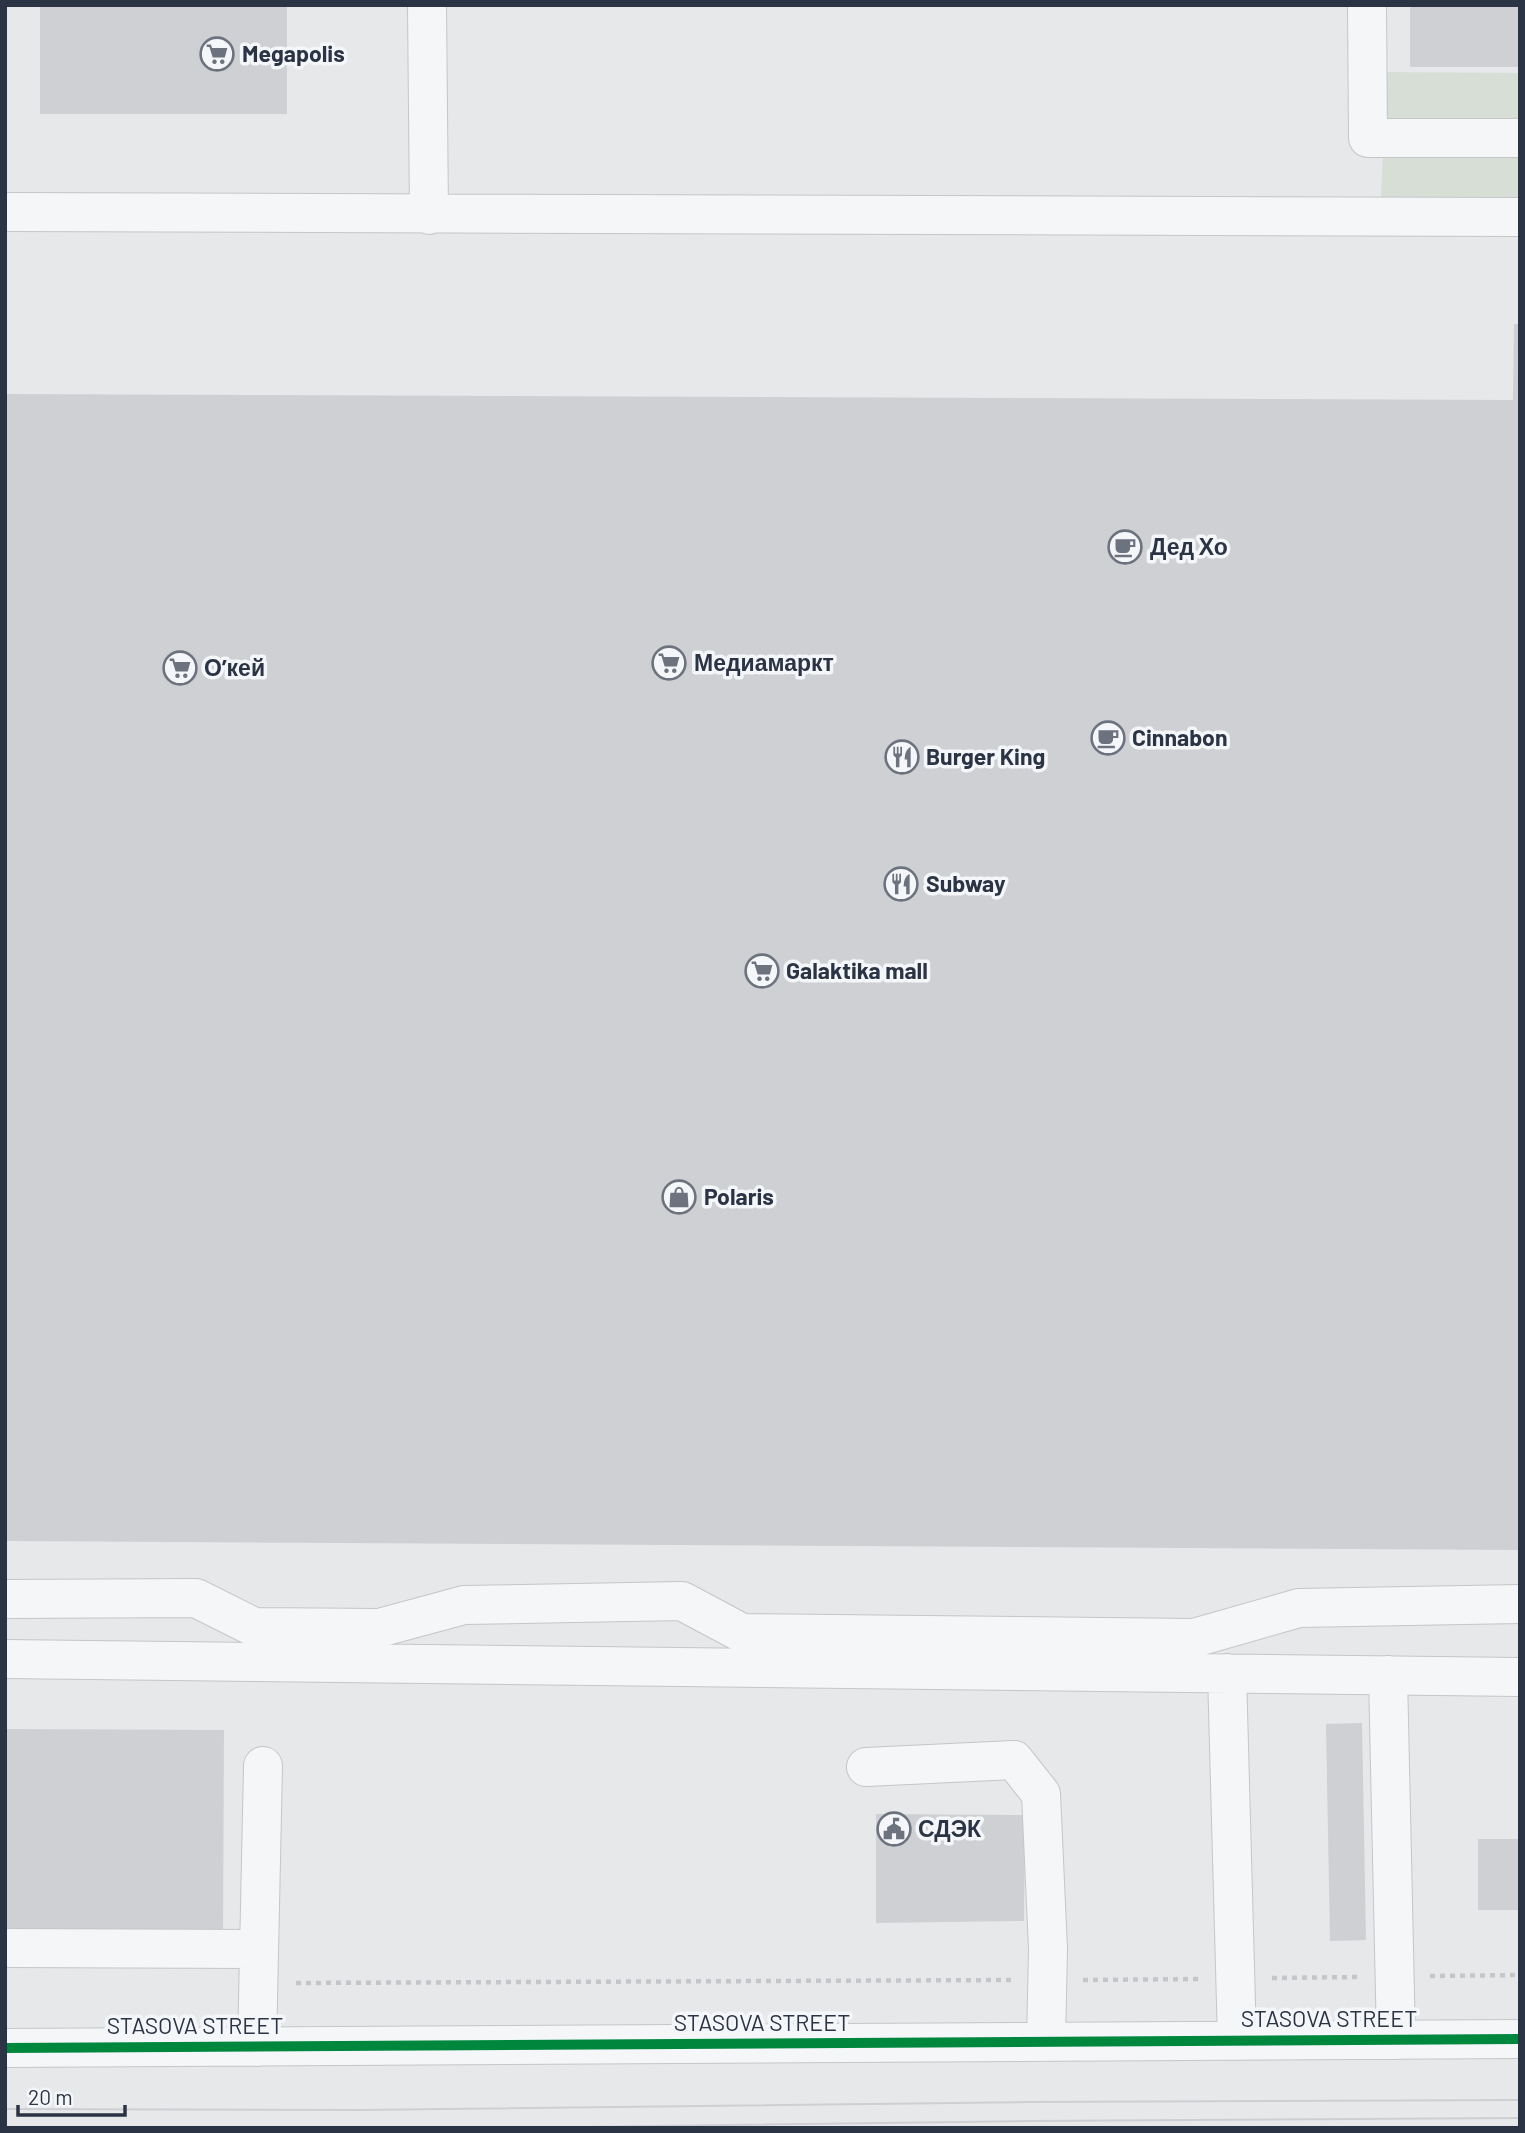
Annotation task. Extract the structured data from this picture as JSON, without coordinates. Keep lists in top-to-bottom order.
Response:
{
  "streets": {
    "street": ["STASOVA STREET"]
  },
  "places": {
    "supermarket": [
      "Megapolis",
      "Медиамаркт",
      "О’кей",
      "Galaktika mall"
    ],
    "cafe": ["Дед Хо", "Cinnabon"],
    "restaurant": ["Burger King", "Subway"],
    "shop": ["Polaris"],
    "public building": ["СДЭК"]
  },
  "scale_bar": "20 m"
}
